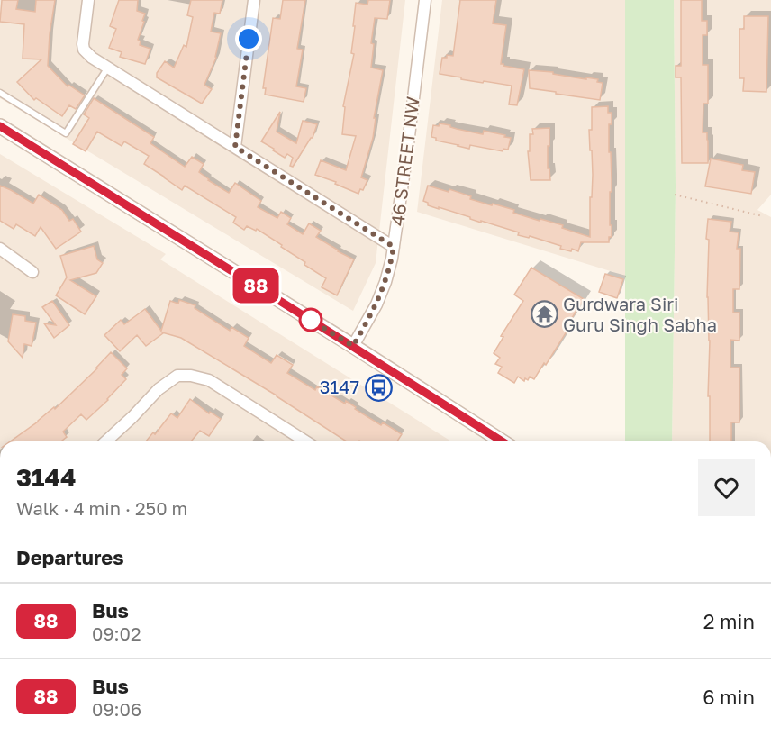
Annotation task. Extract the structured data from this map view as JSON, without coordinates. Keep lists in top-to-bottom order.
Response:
{
  "streets": {
    "street": ["46 STREET NW"]
  },
  "places": {
    "temple": ["Gurdwara Siri Guru Singh Sabha"],
    "bus stop": ["3147"]
  },
  "lines": ["bus line 88"],
  "page": {
    "on_map": "88",
    "heading": [
      ["3144", "Walk · 4 min · 250 m"],
      "Departures"
    ],
    "list": [
      {
        "mark": "88",
        "name": "Bus",
        "note": "09:02",
        "value": "2 min"
      },
      {
        "mark": "88",
        "name": "Bus",
        "note": "09:06",
        "value": "6 min"
      }
    ]
  }
}
